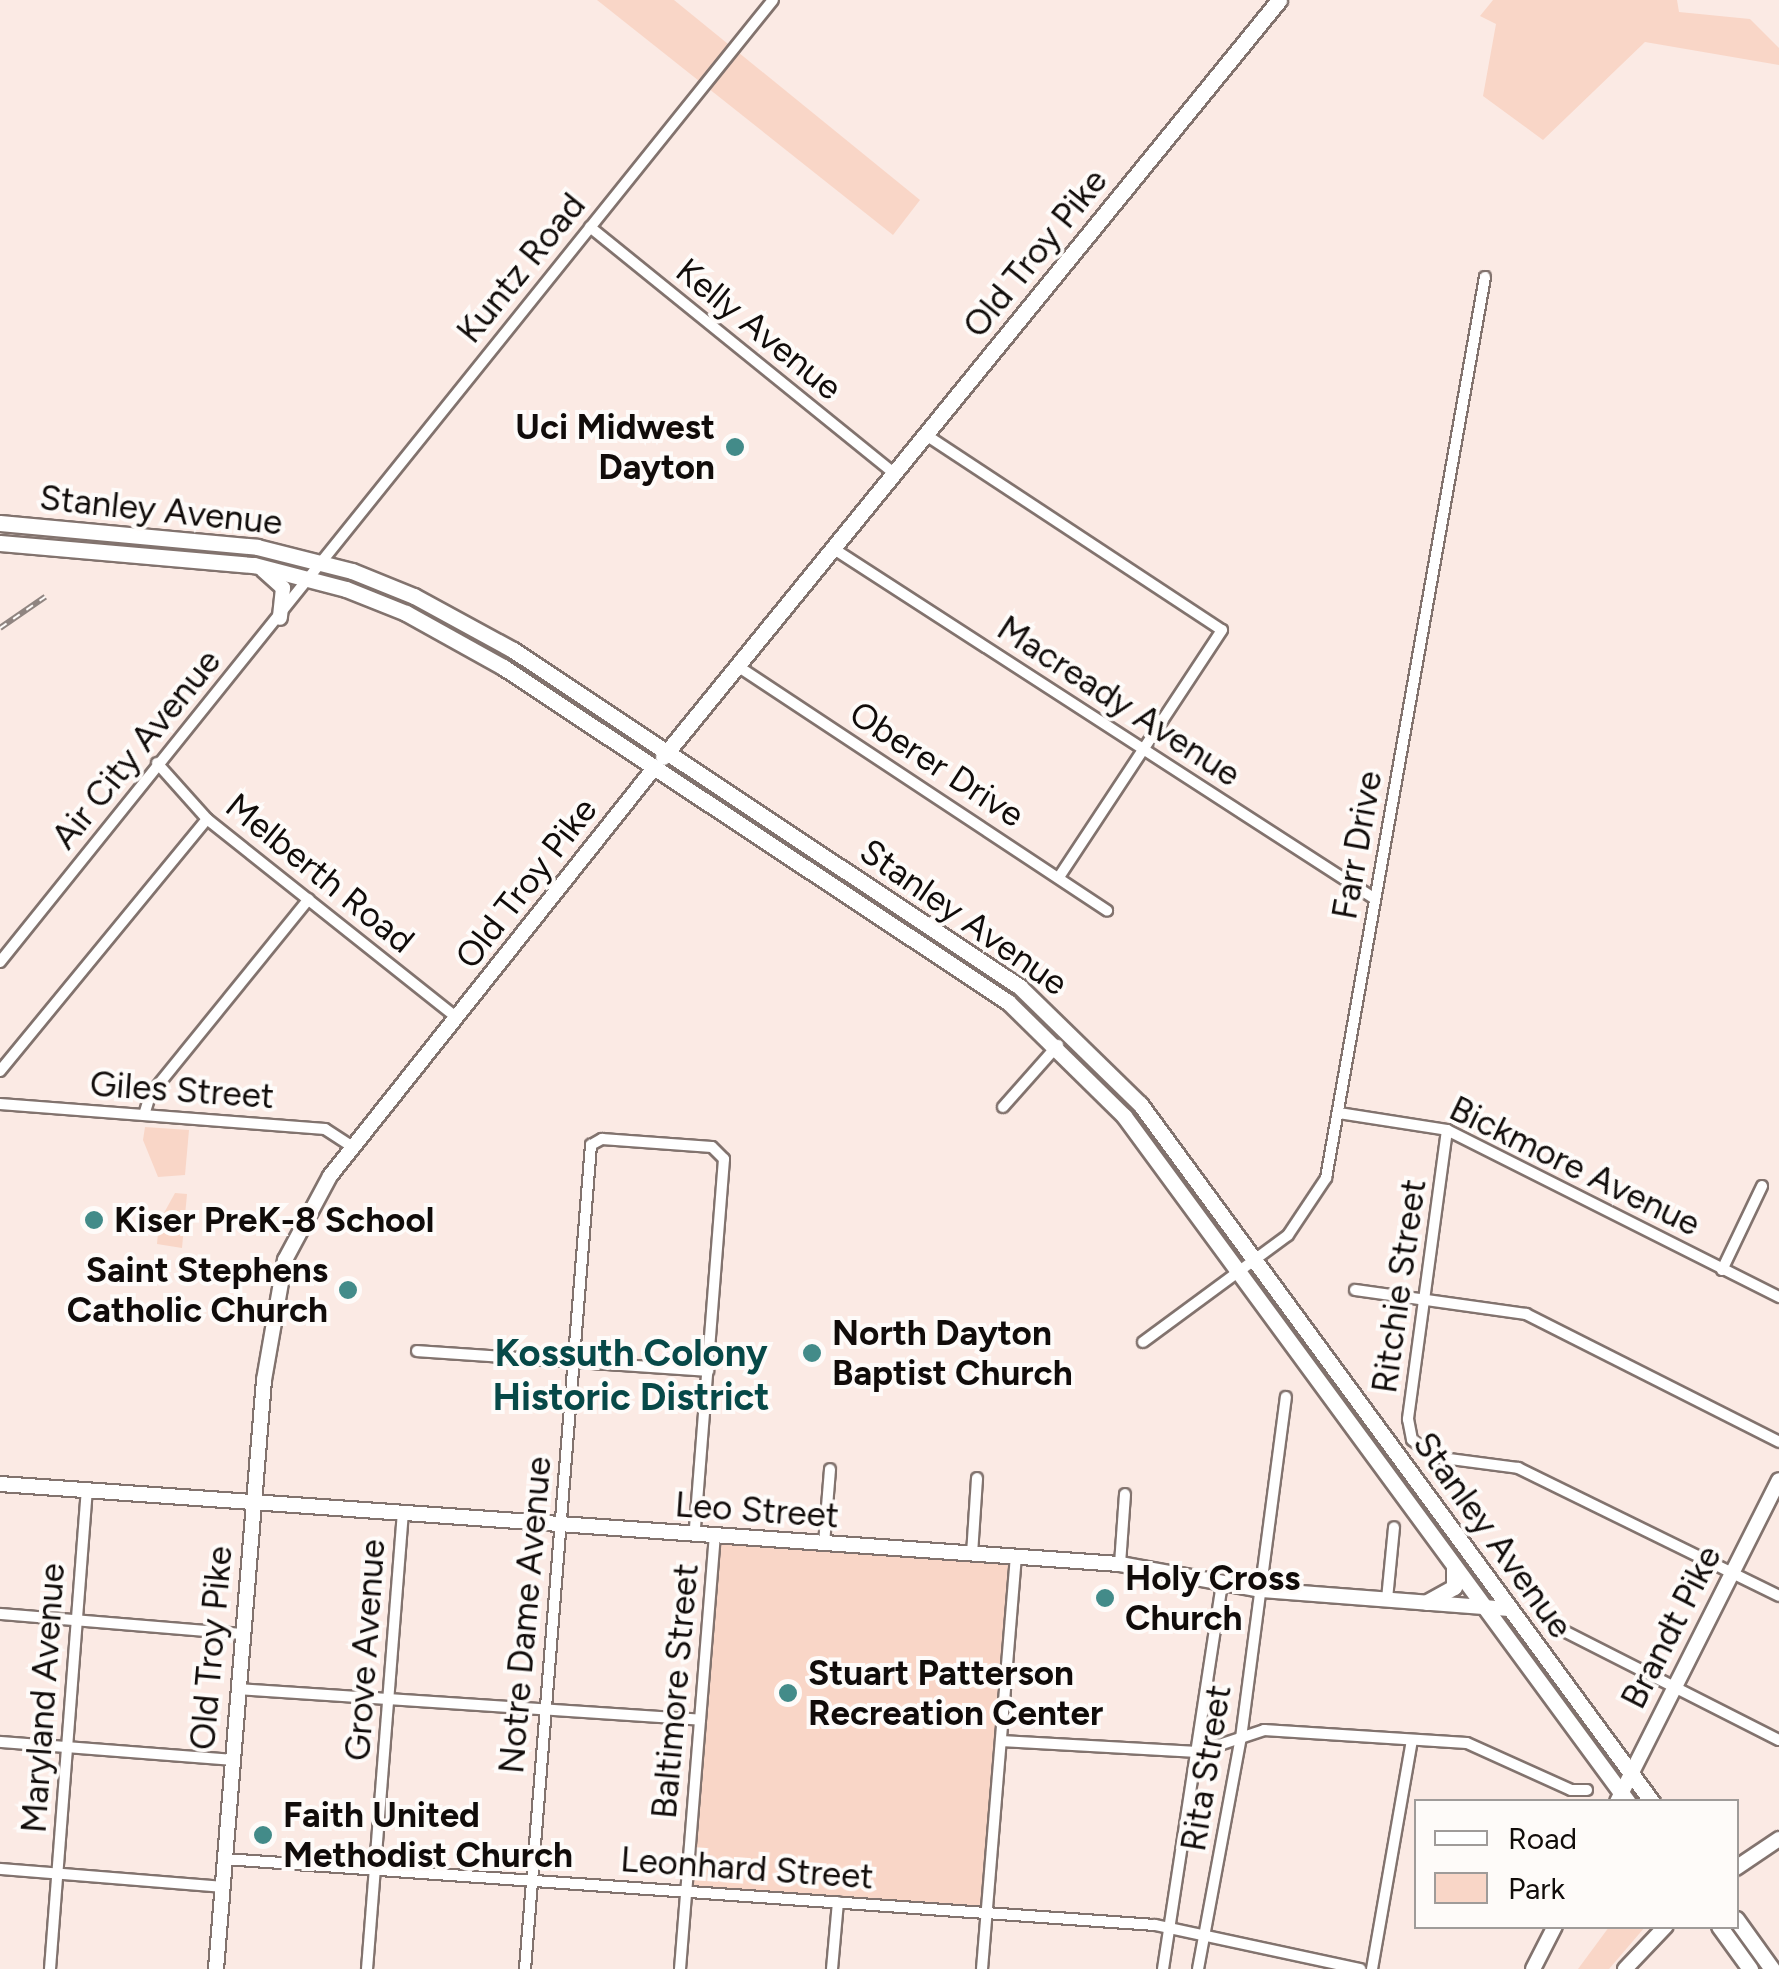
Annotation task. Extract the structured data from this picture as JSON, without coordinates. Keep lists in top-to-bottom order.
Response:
{
  "streets": {
    "main road": [
      "Old Troy Pike",
      "Stanley Avenue",
      "Leo Street",
      "Brandt Pike"
    ],
    "street": [
      "Kuntz Road",
      "Kelly Avenue",
      "Macready Avenue",
      "Air City Avenue",
      "Oberer Drive",
      "Farr Drive",
      "Melberth Road",
      "Giles Street",
      "Bickmore Avenue",
      "Ritchie Street",
      "Notre Dame Avenue",
      "Grove Avenue",
      "Baltimore Street",
      "Maryland Avenue",
      "Rita Street",
      "Leonhard Street"
    ]
  },
  "crossings": [
    ["Old Troy Pike", "Kelly Avenue"],
    ["Old Troy Pike", "Stanley Avenue"],
    ["Old Troy Pike", "Macready Avenue"],
    ["Old Troy Pike", "Oberer Drive"],
    ["Old Troy Pike", "Melberth Road"],
    ["Old Troy Pike", "Giles Street"],
    ["Old Troy Pike", "Leo Street"],
    ["Old Troy Pike", "Leonhard Street"],
    ["Kuntz Road", "Kelly Avenue"],
    ["Kuntz Road", "Stanley Avenue"],
    ["Kuntz Road", "Air City Avenue"],
    ["Stanley Avenue", "Air City Avenue"],
    ["Stanley Avenue", "Farr Drive"],
    ["Stanley Avenue", "Leo Street"],
    ["Stanley Avenue", "Brandt Pike"],
    ["Macready Avenue", "Farr Drive"],
    ["Air City Avenue", "Melberth Road"],
    ["Farr Drive", "Bickmore Avenue"],
    ["Bickmore Avenue", "Ritchie Street"],
    ["Ritchie Street", "Brandt Pike"],
    ["Leo Street", "Notre Dame Avenue"],
    ["Leo Street", "Grove Avenue"],
    ["Leo Street", "Baltimore Street"],
    ["Leo Street", "Maryland Avenue"],
    ["Leo Street", "Rita Street"],
    ["Notre Dame Avenue", "Baltimore Street"],
    ["Notre Dame Avenue", "Leonhard Street"],
    ["Grove Avenue", "Leonhard Street"],
    ["Baltimore Street", "Leonhard Street"],
    ["Rita Street", "Leonhard Street"]
  ],
  "districts": ["Kossuth Colony Historic District"],
  "places": [
    "Uci Midwest Dayton",
    "Kiser PreK-8 School",
    "Saint Stephens Catholic Church",
    "North Dayton Baptist Church",
    "Holy Cross Church",
    "Stuart Patterson Recreation Center",
    "Faith United Methodist Church"
  ],
  "legend": ["Road", "Park"]
}
